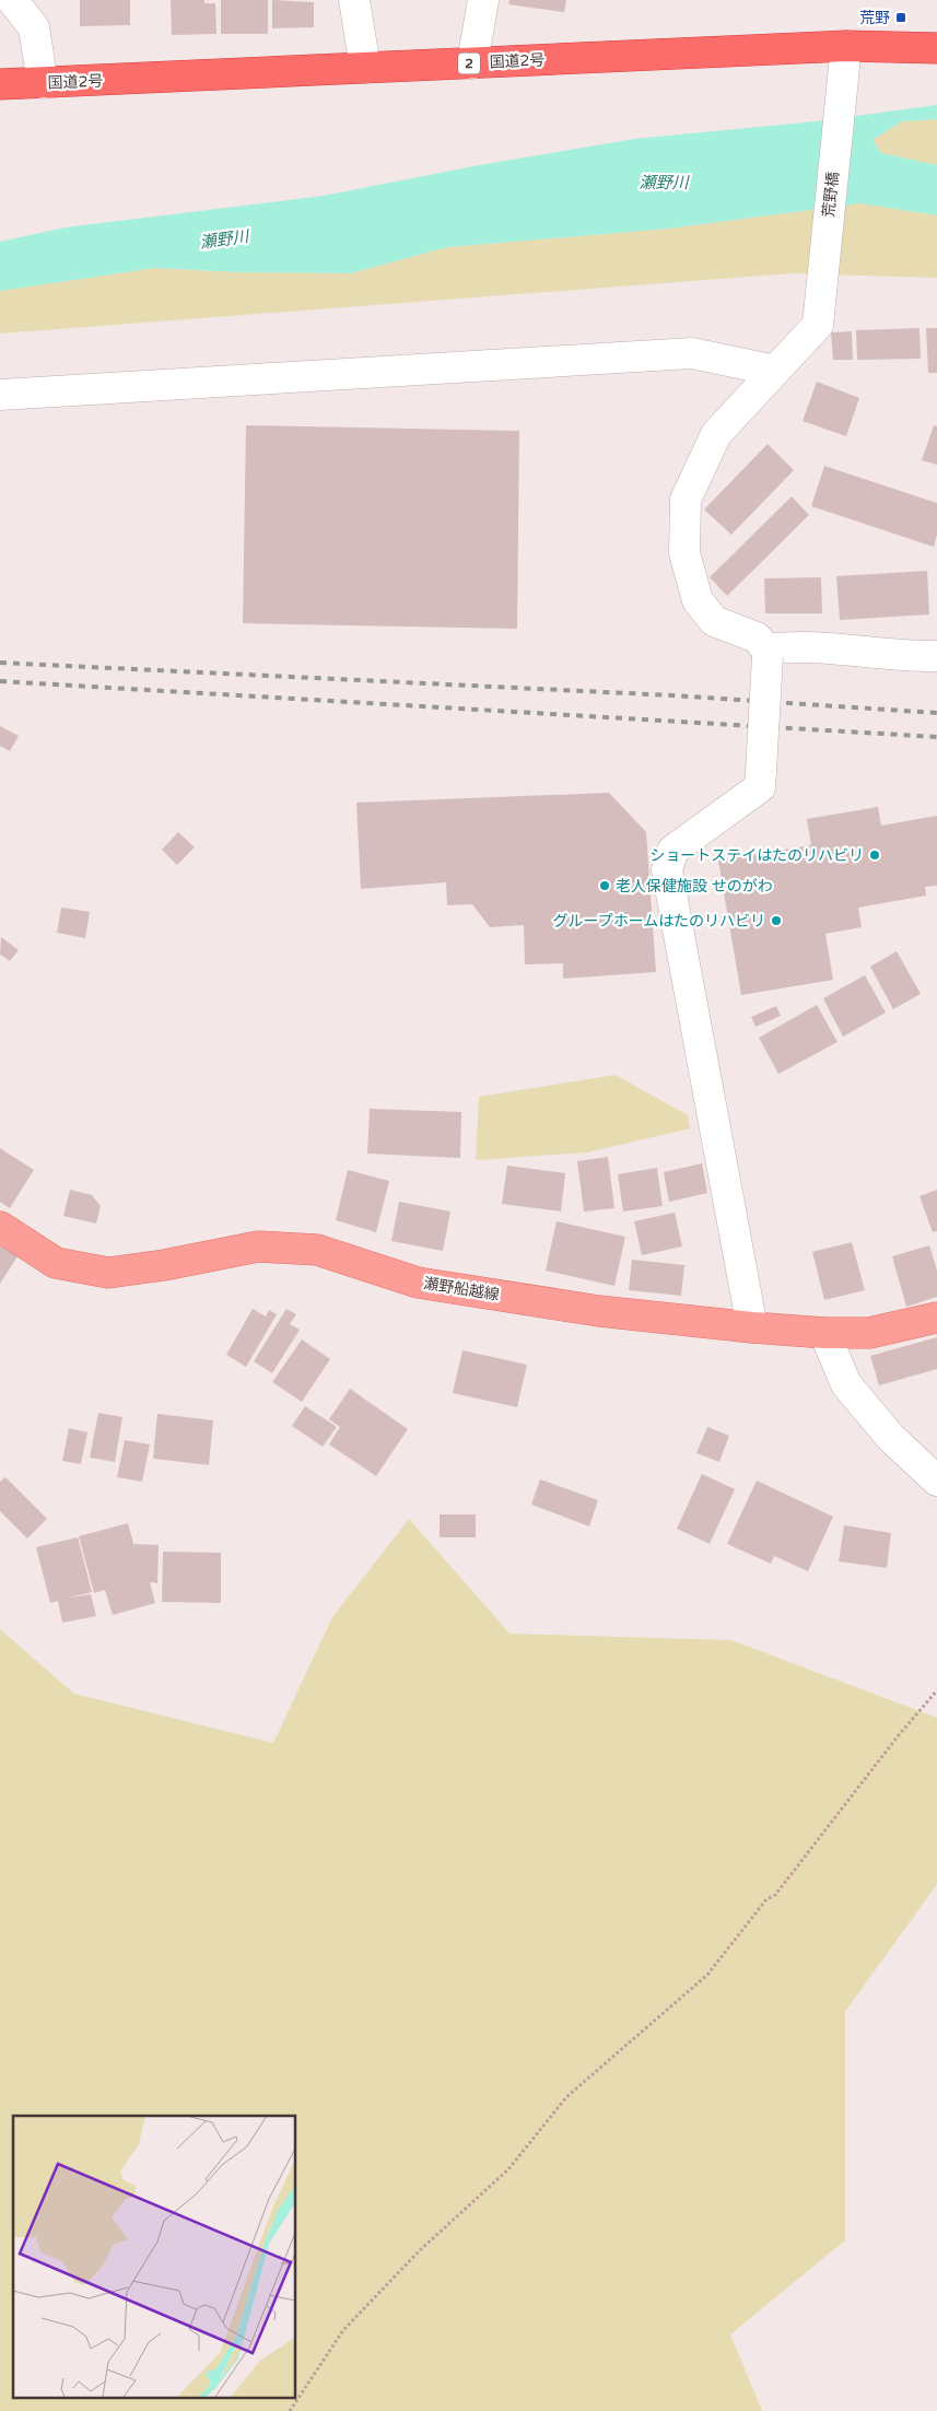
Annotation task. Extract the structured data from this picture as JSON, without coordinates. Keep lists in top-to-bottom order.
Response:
{
  "streets": {
    "highway": ["国道2号", "2"],
    "main road": ["瀬野船越線"],
    "street": ["荒野橋"]
  },
  "crossings": [
    ["国道2号", "荒野橋"]
  ],
  "water": ["瀬野川"],
  "places": {
    "transit": ["荒野"],
    "other": ["ショートステイはたのリハビリ", "老人保健施設 せのがわ", "グループホームはたのリハビリ"]
  }
}
